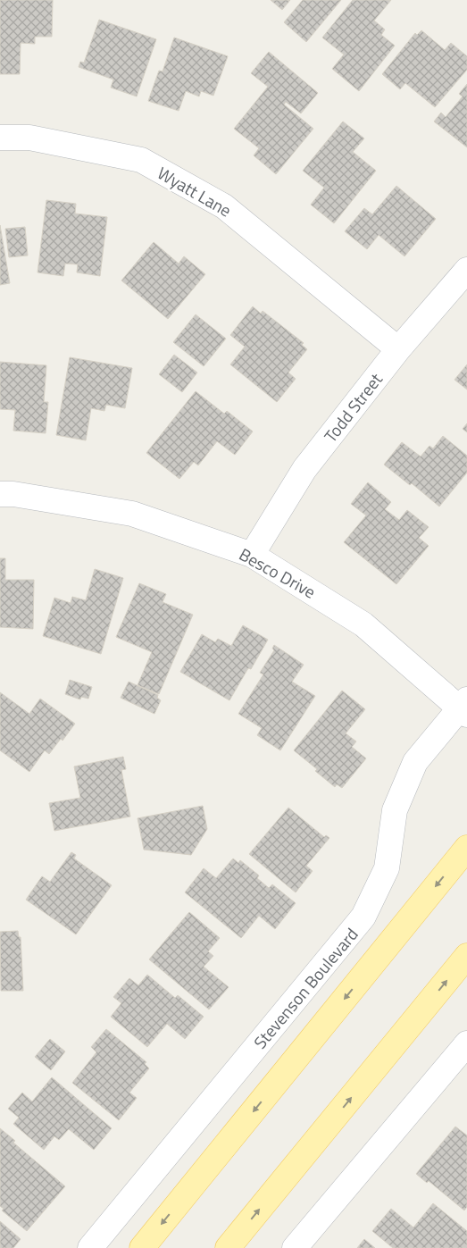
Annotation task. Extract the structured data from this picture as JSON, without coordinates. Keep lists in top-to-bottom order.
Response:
{
  "streets": {
    "street": [
      "Wyatt Lane",
      "Todd Street",
      "Besco Drive",
      "Stevenson Boulevard"
    ]
  },
  "crossings": [
    ["Wyatt Lane", "Todd Street"],
    ["Todd Street", "Besco Drive"],
    ["Besco Drive", "Stevenson Boulevard"]
  ]
}
